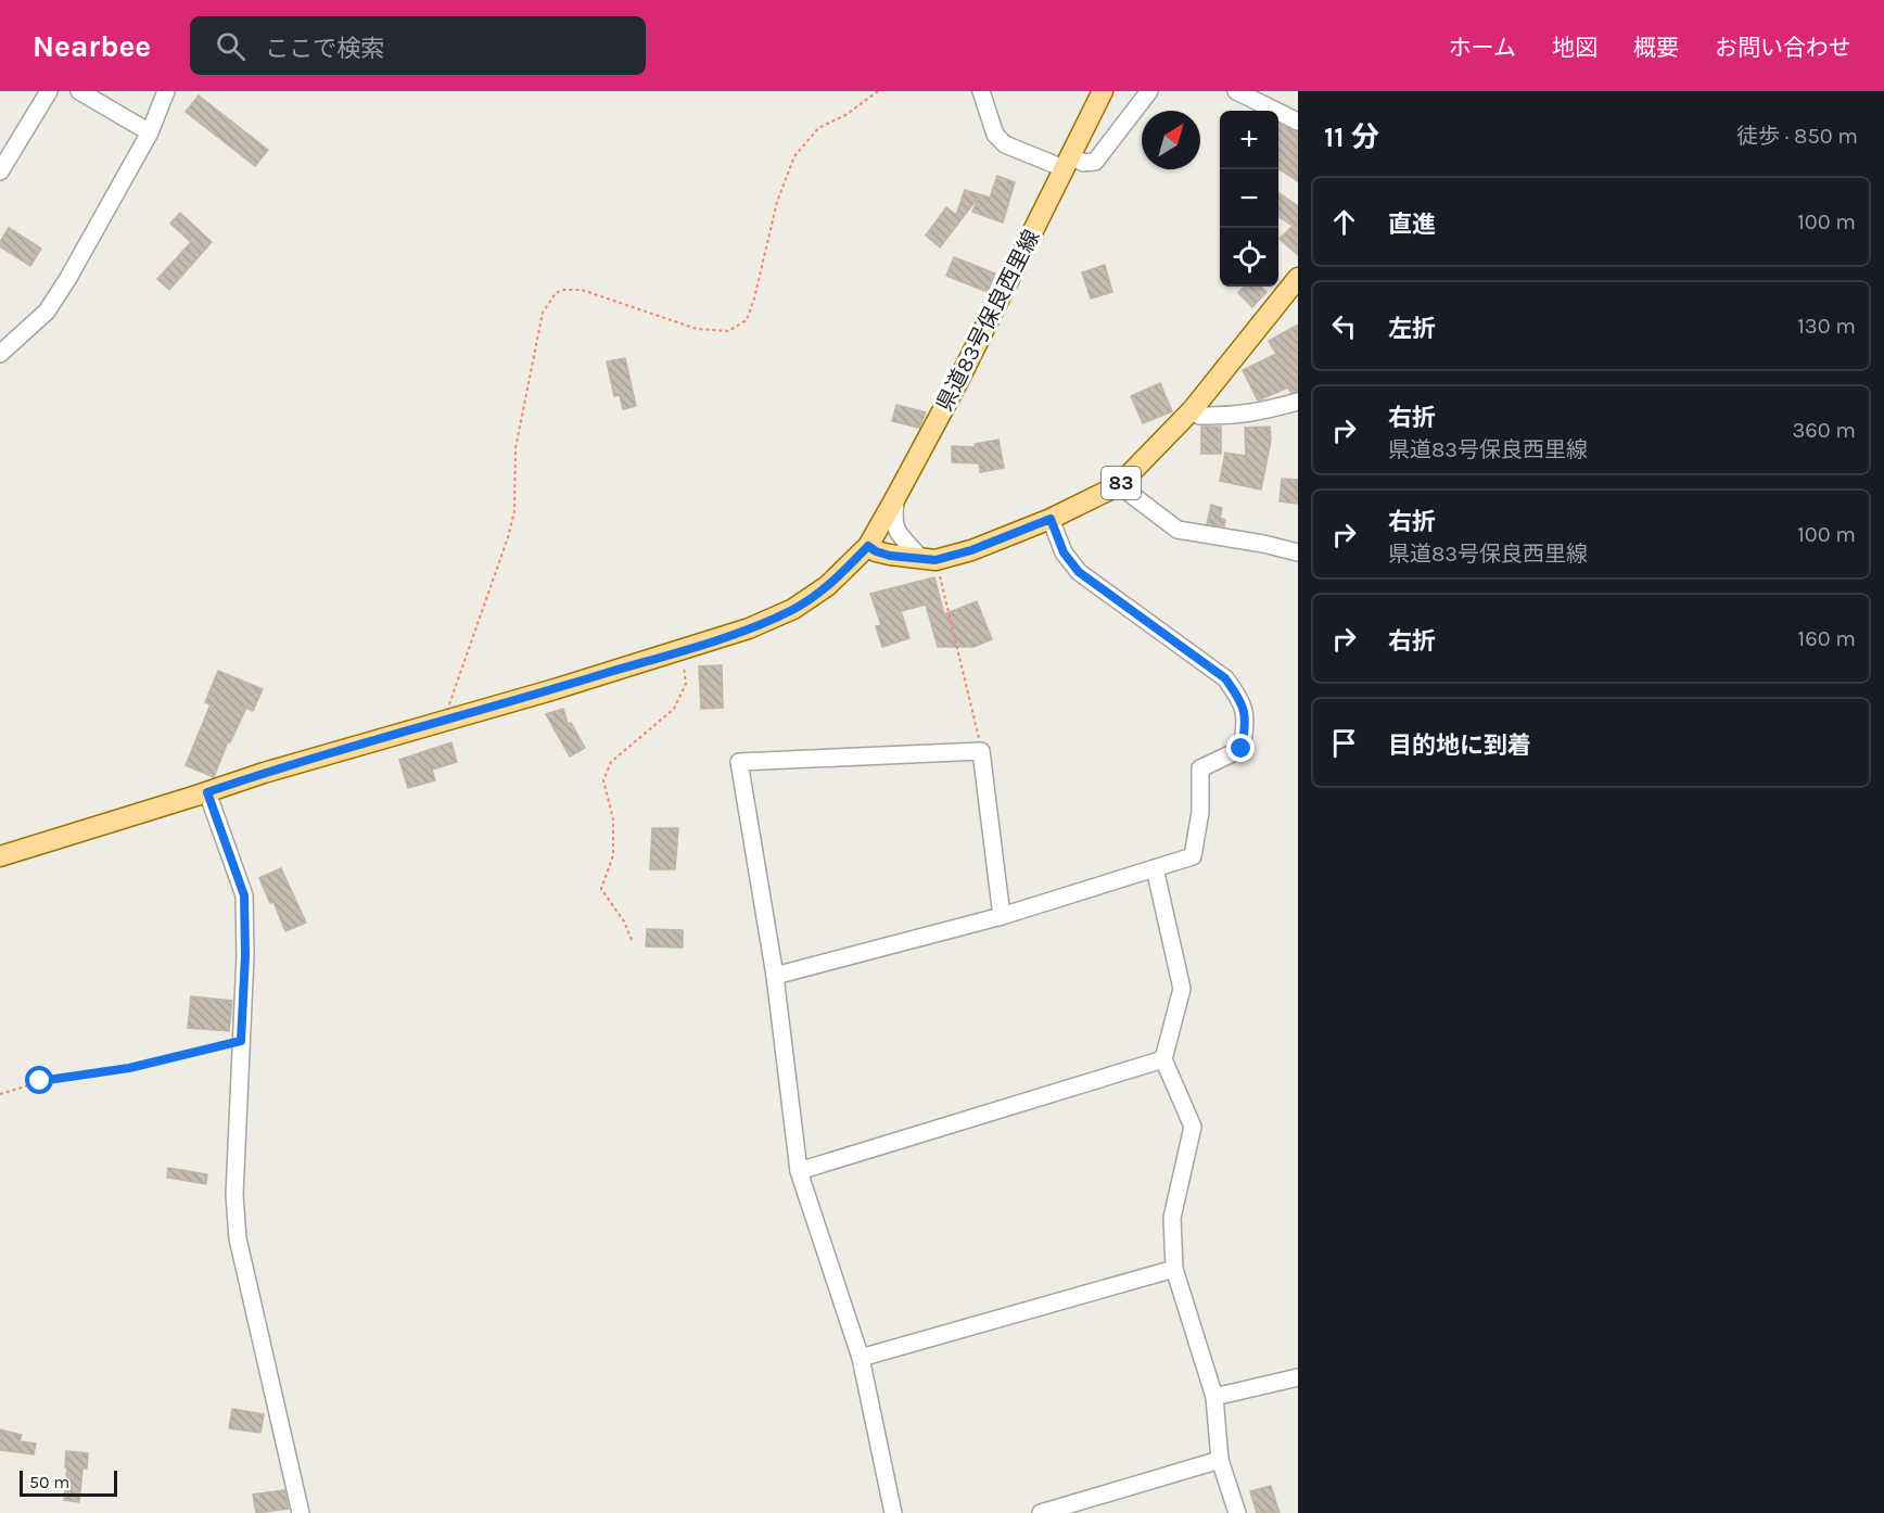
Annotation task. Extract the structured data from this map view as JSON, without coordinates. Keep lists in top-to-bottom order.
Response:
{
  "streets": {
    "main road": ["県道83号保良西里線", "83"]
  },
  "crossings": [
    ["県道83号保良西里線", "83"]
  ],
  "scale_bar": "50 m",
  "north": "top right",
  "page": {
    "header": "Nearbee",
    "search": "ここで検索",
    "nav": [
      "ホーム",
      "地図",
      "概要",
      "お問い合わせ"
    ],
    "heading": ["11 分", "徒歩 · 850 m"],
    "map_buttons": ["+", "−"],
    "list": [
      ["直進", "100 m"],
      ["左折", "130 m"],
      ["右折", "県道83号保良西里線", "360 m"],
      ["右折", "県道83号保良西里線", "100 m"],
      ["右折", "160 m"],
      "目的地に到着"
    ],
    "scale": "50 m"
  }
}
